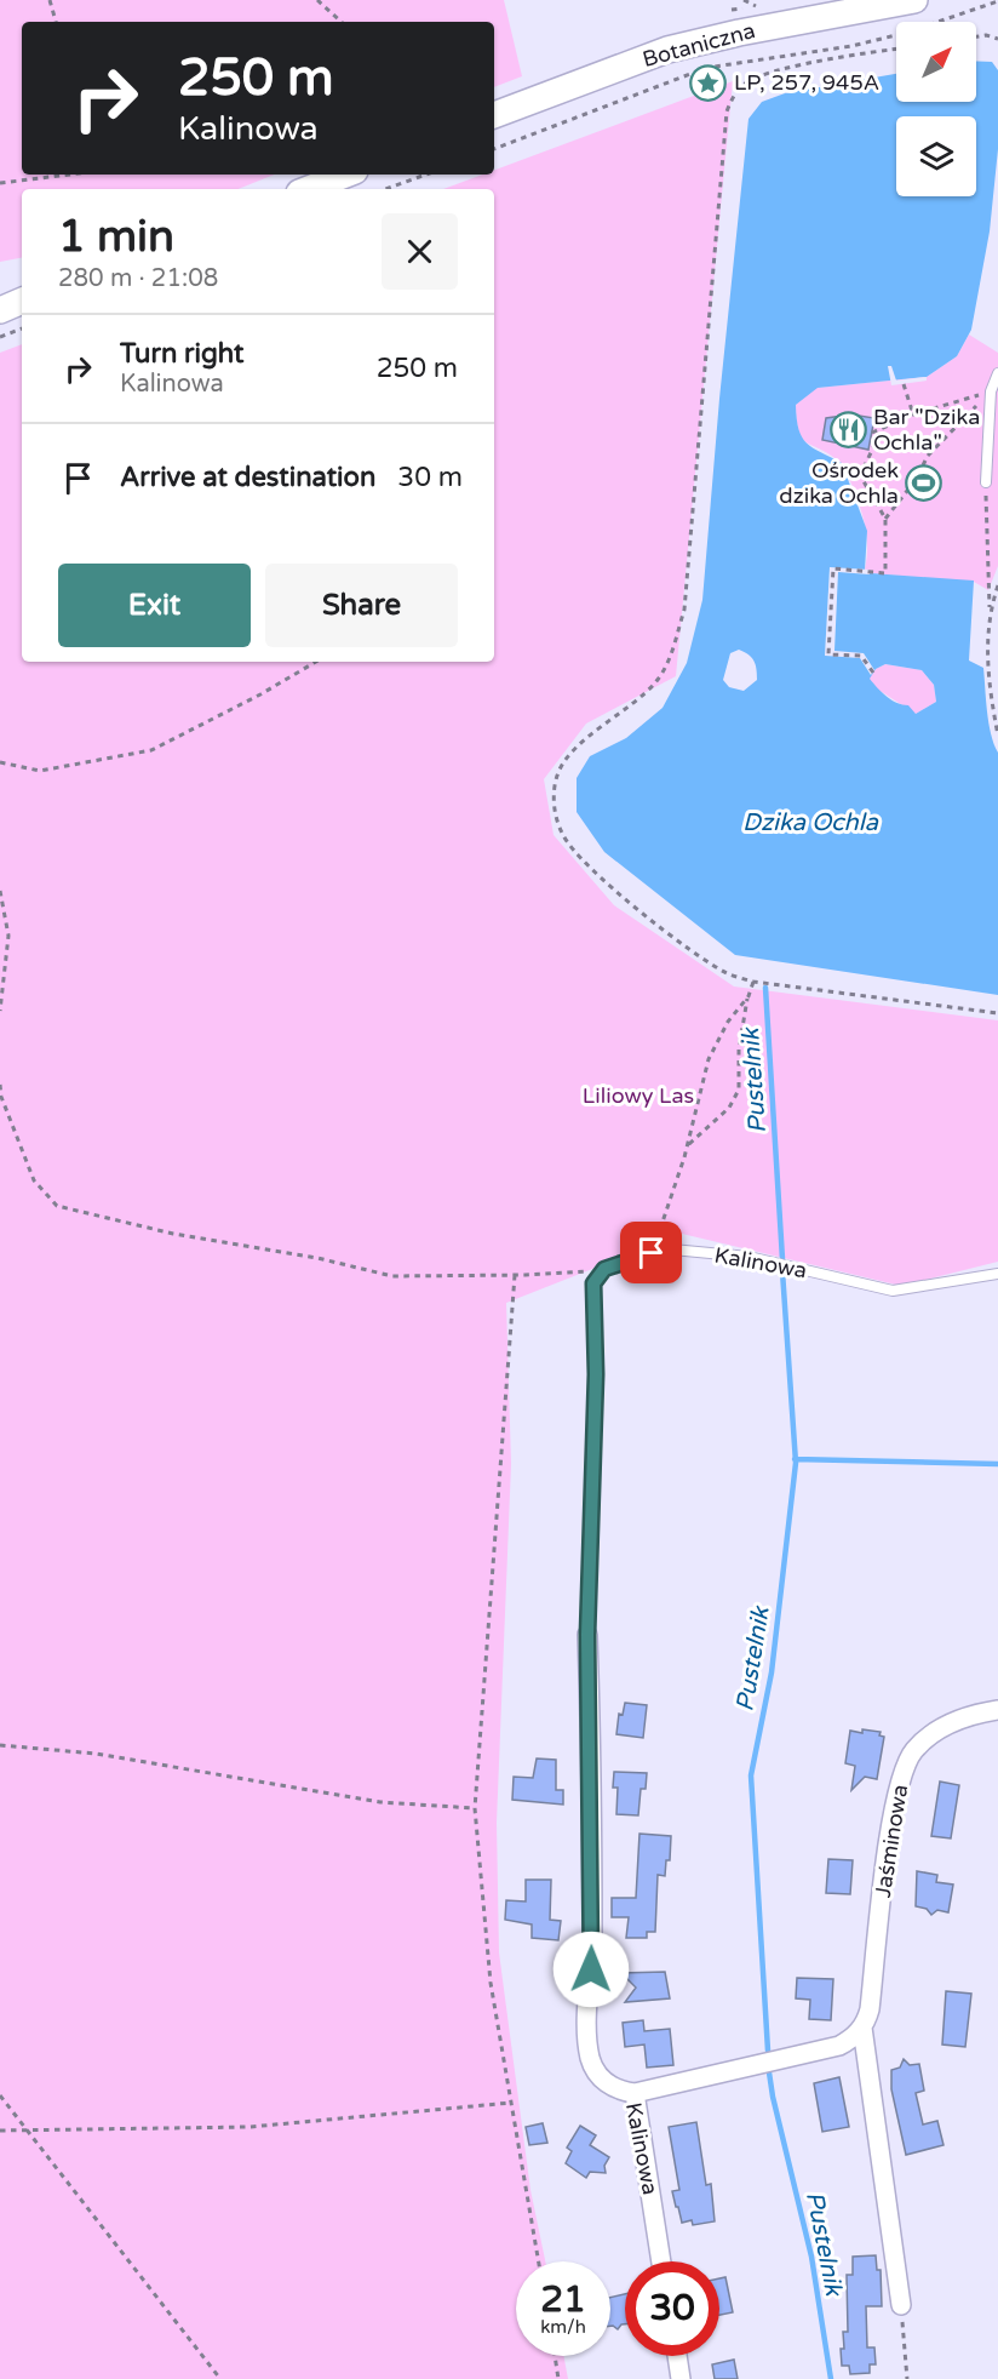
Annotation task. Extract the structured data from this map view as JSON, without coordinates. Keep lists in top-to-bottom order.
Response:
{
  "streets": {
    "main road": ["Botaniczna"],
    "street": ["Kalinowa", "Jaśminowa"]
  },
  "water": ["Dzika Ochla", "Pustelnik"],
  "parks": ["Liliowy Las"],
  "places": {
    "place": ["LP, 257, 945A"],
    "restaurant": ["Bar \"Dzika Ochla\""],
    "sports": ["Ośrodek dzika Ochla"]
  },
  "north": "top right",
  "page": {
    "turn": ["250 m", "Kalinowa"],
    "heading": ["1 min", "280 m · 21:08"],
    "list": [
      {
        "name": "Turn right",
        "note": "Kalinowa",
        "value": "250 m"
      },
      {
        "name": "Arrive at destination",
        "value": "30 m"
      }
    ],
    "buttons": ["Exit", "Share"],
    "speed": "21 km/h",
    "limit": "30"
  }
}
